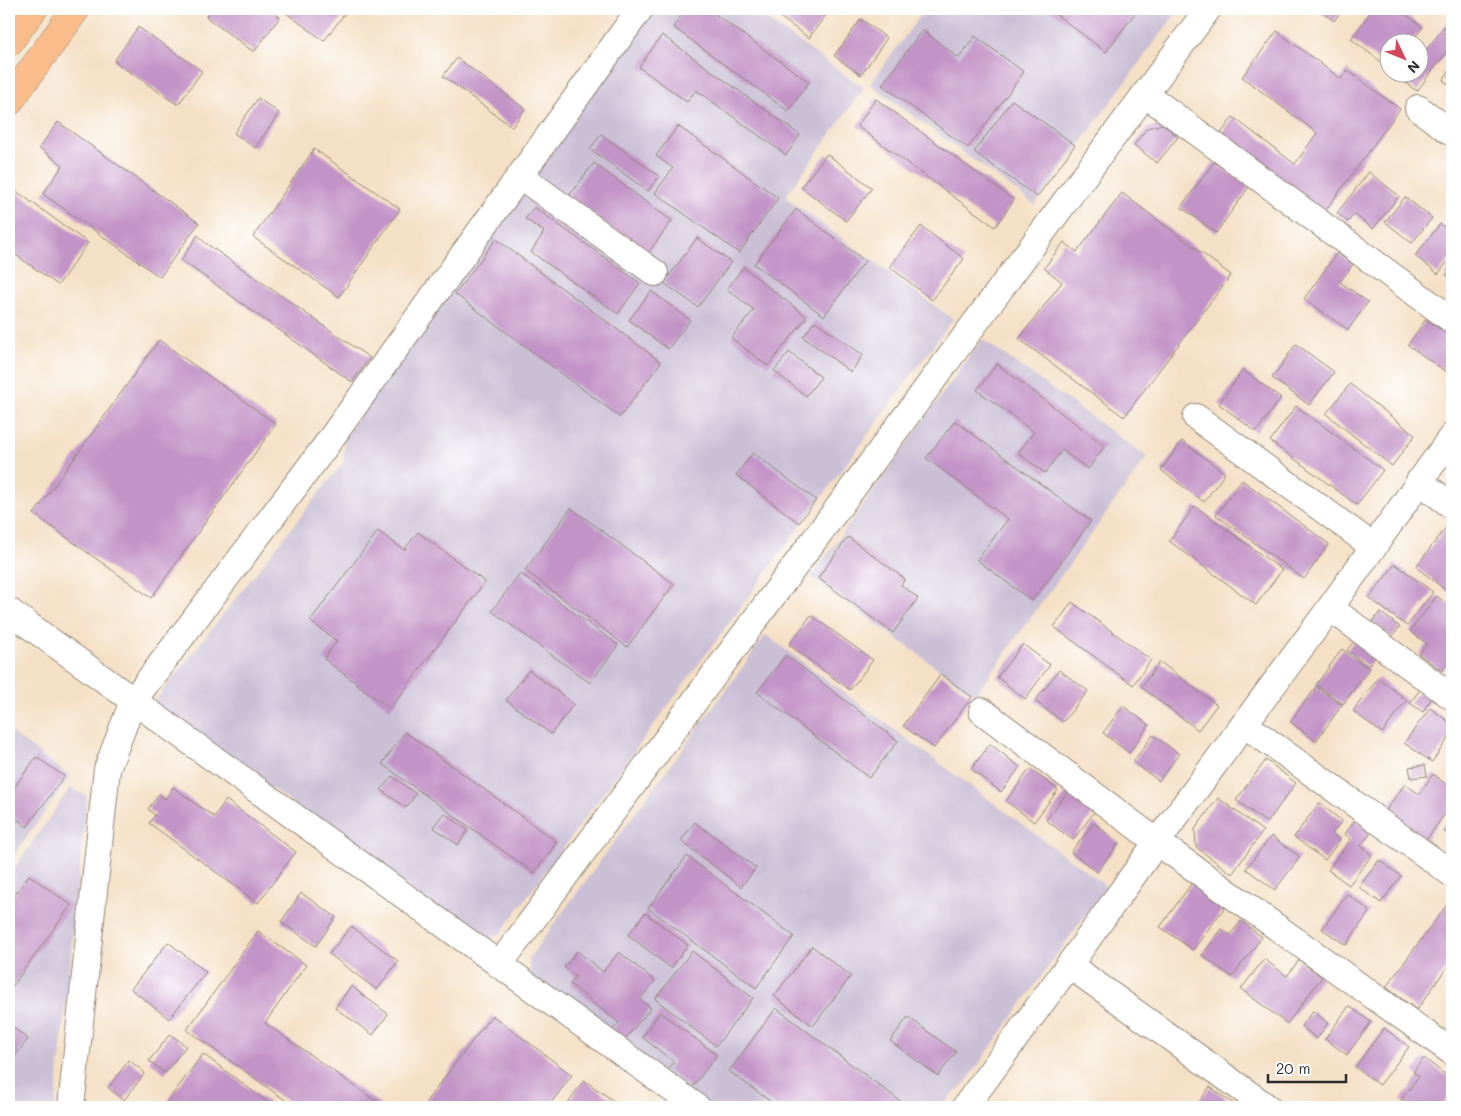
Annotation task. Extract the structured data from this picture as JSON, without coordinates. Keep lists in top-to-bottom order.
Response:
{
  "scale_bar": "20 m",
  "north": "bottom right"
}
